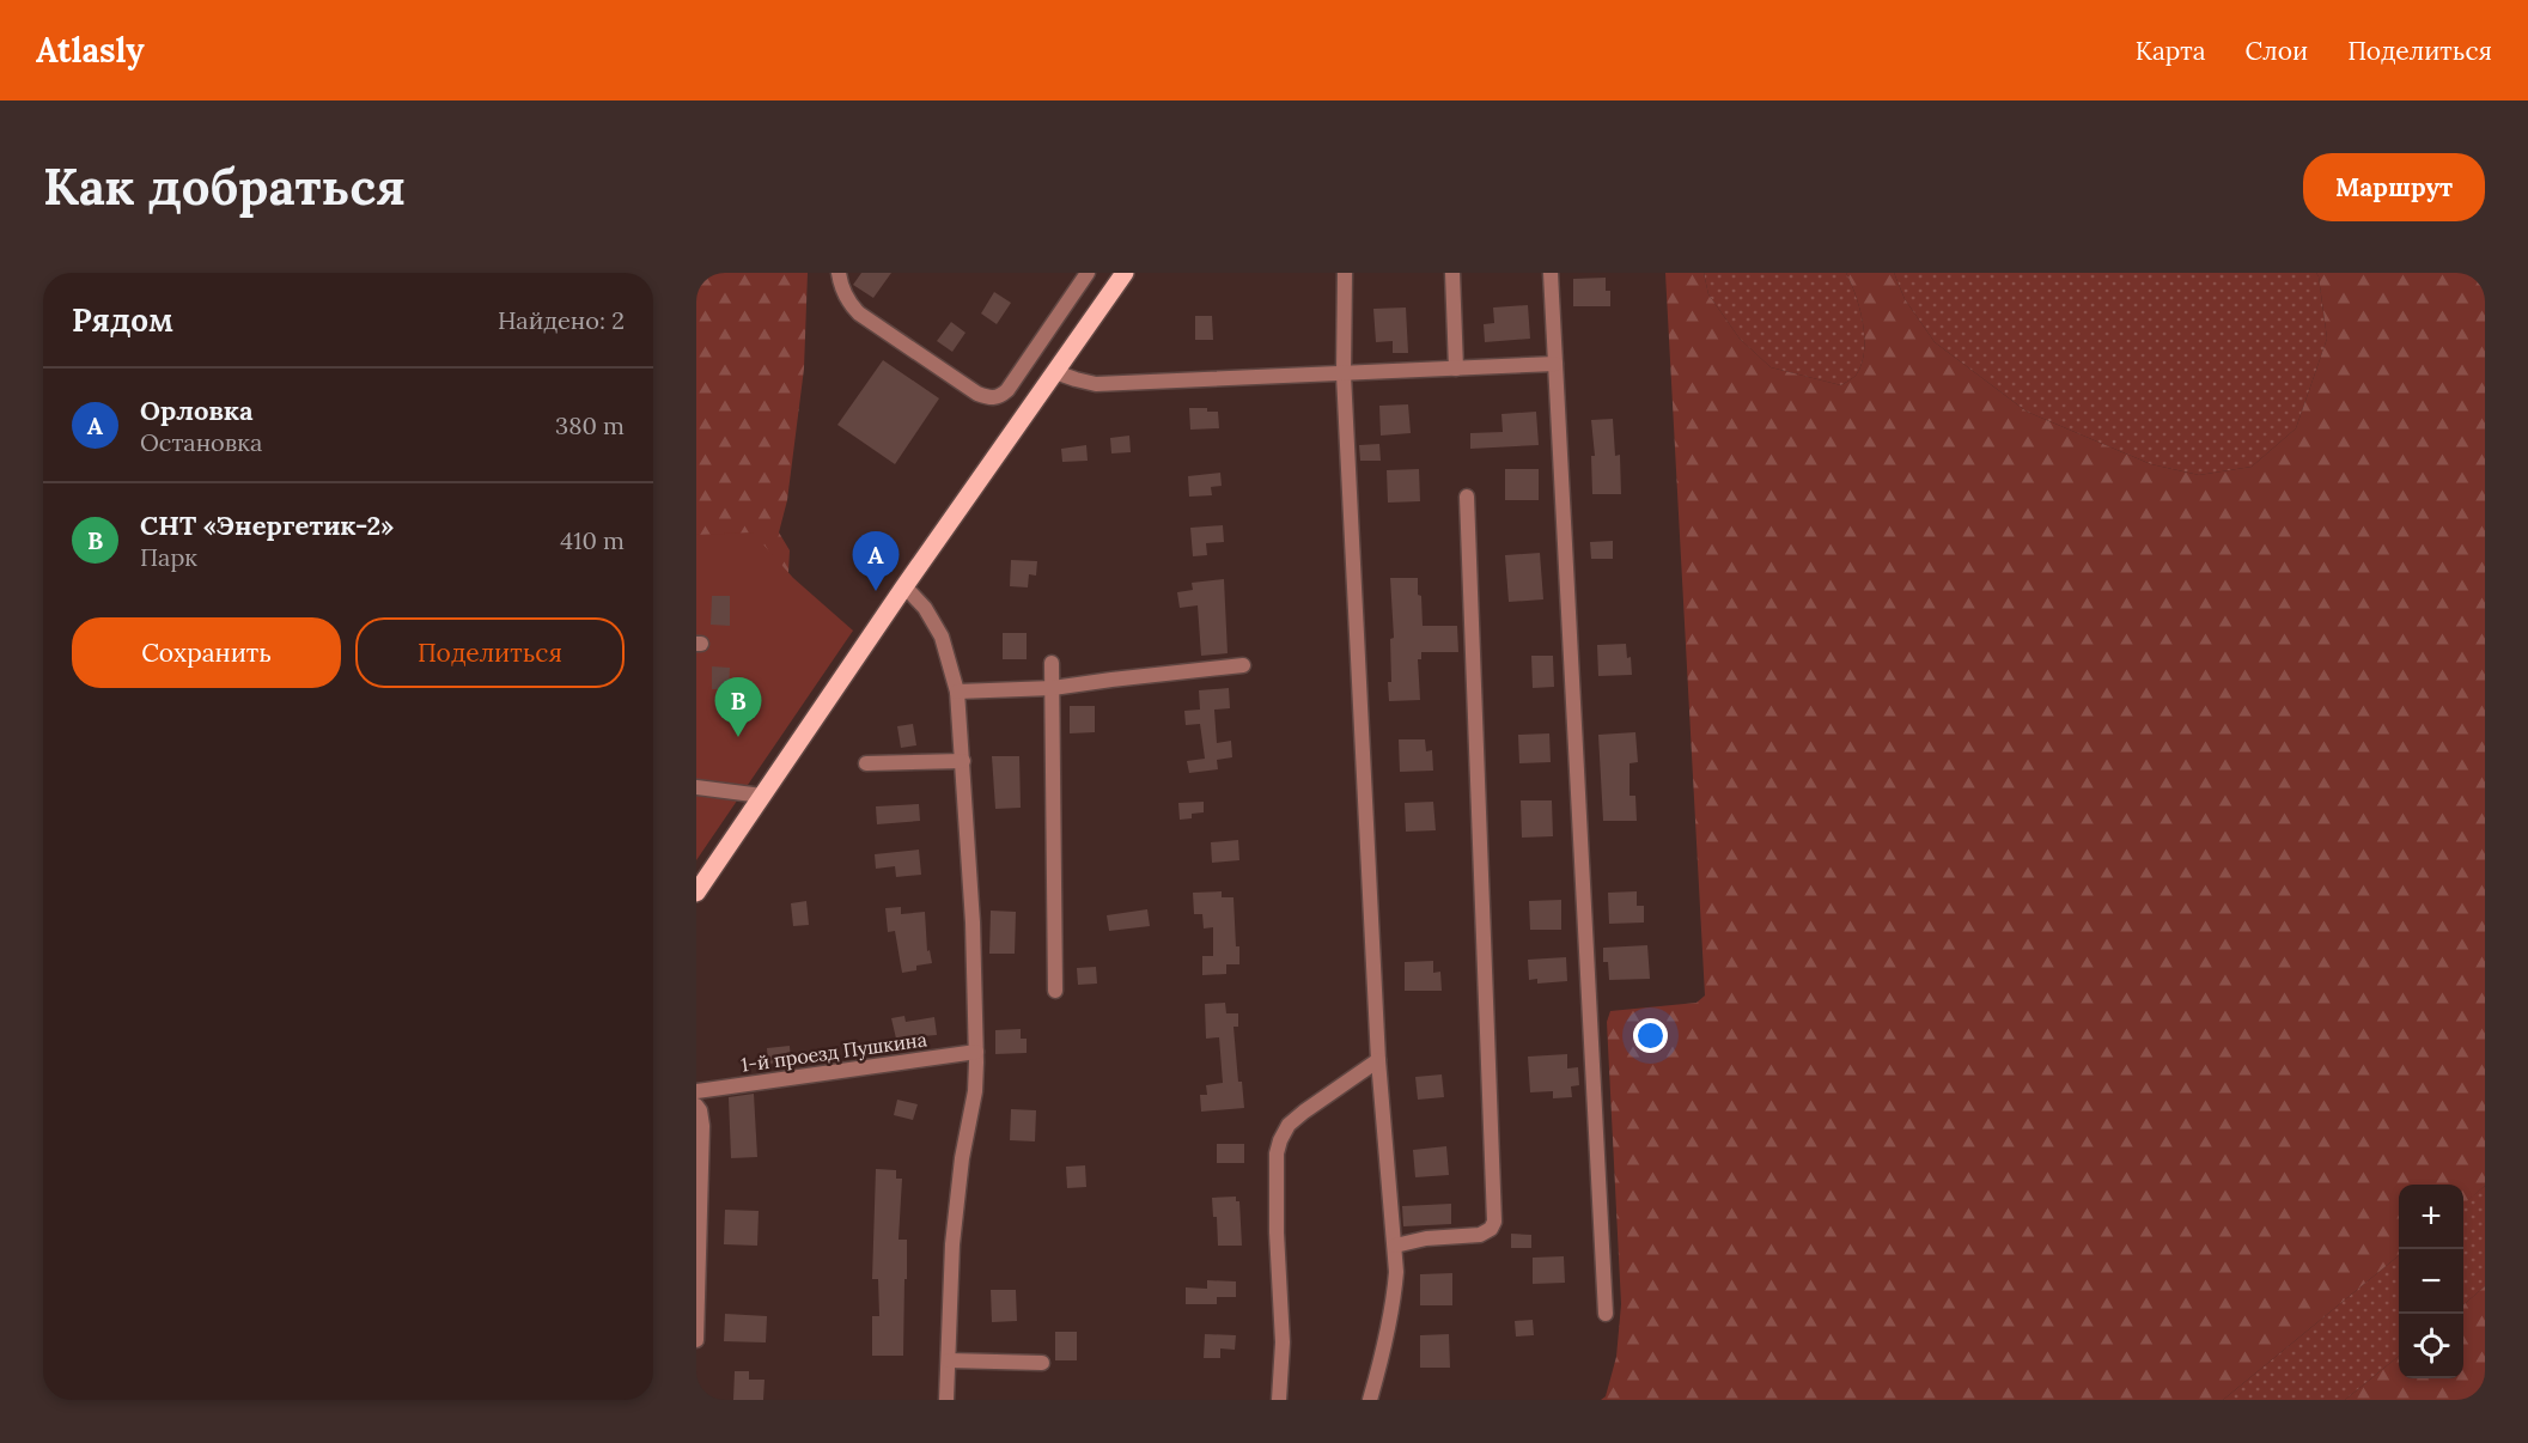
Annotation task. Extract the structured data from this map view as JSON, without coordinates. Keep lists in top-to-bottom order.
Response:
{
  "streets": {
    "street": ["1-й проезд Пушкина"]
  },
  "page": {
    "header": "Atlasly",
    "nav": ["Карта", "Слои", "Поделиться"],
    "buttons": [
      "Маршрут",
      ["Сохранить", "Поделиться"]
    ],
    "title": "Как добраться",
    "heading": ["Рядом", "Найдено: 2"],
    "list": [
      {
        "mark": "A",
        "name": "Орловка",
        "note": "Остановка",
        "value": "380 m"
      },
      {
        "mark": "B",
        "name": "СНТ «Энергетик-2»",
        "note": "Парк",
        "value": "410 m"
      }
    ],
    "pins": ["A", "B"],
    "map_buttons": ["+", "−"]
  }
}
